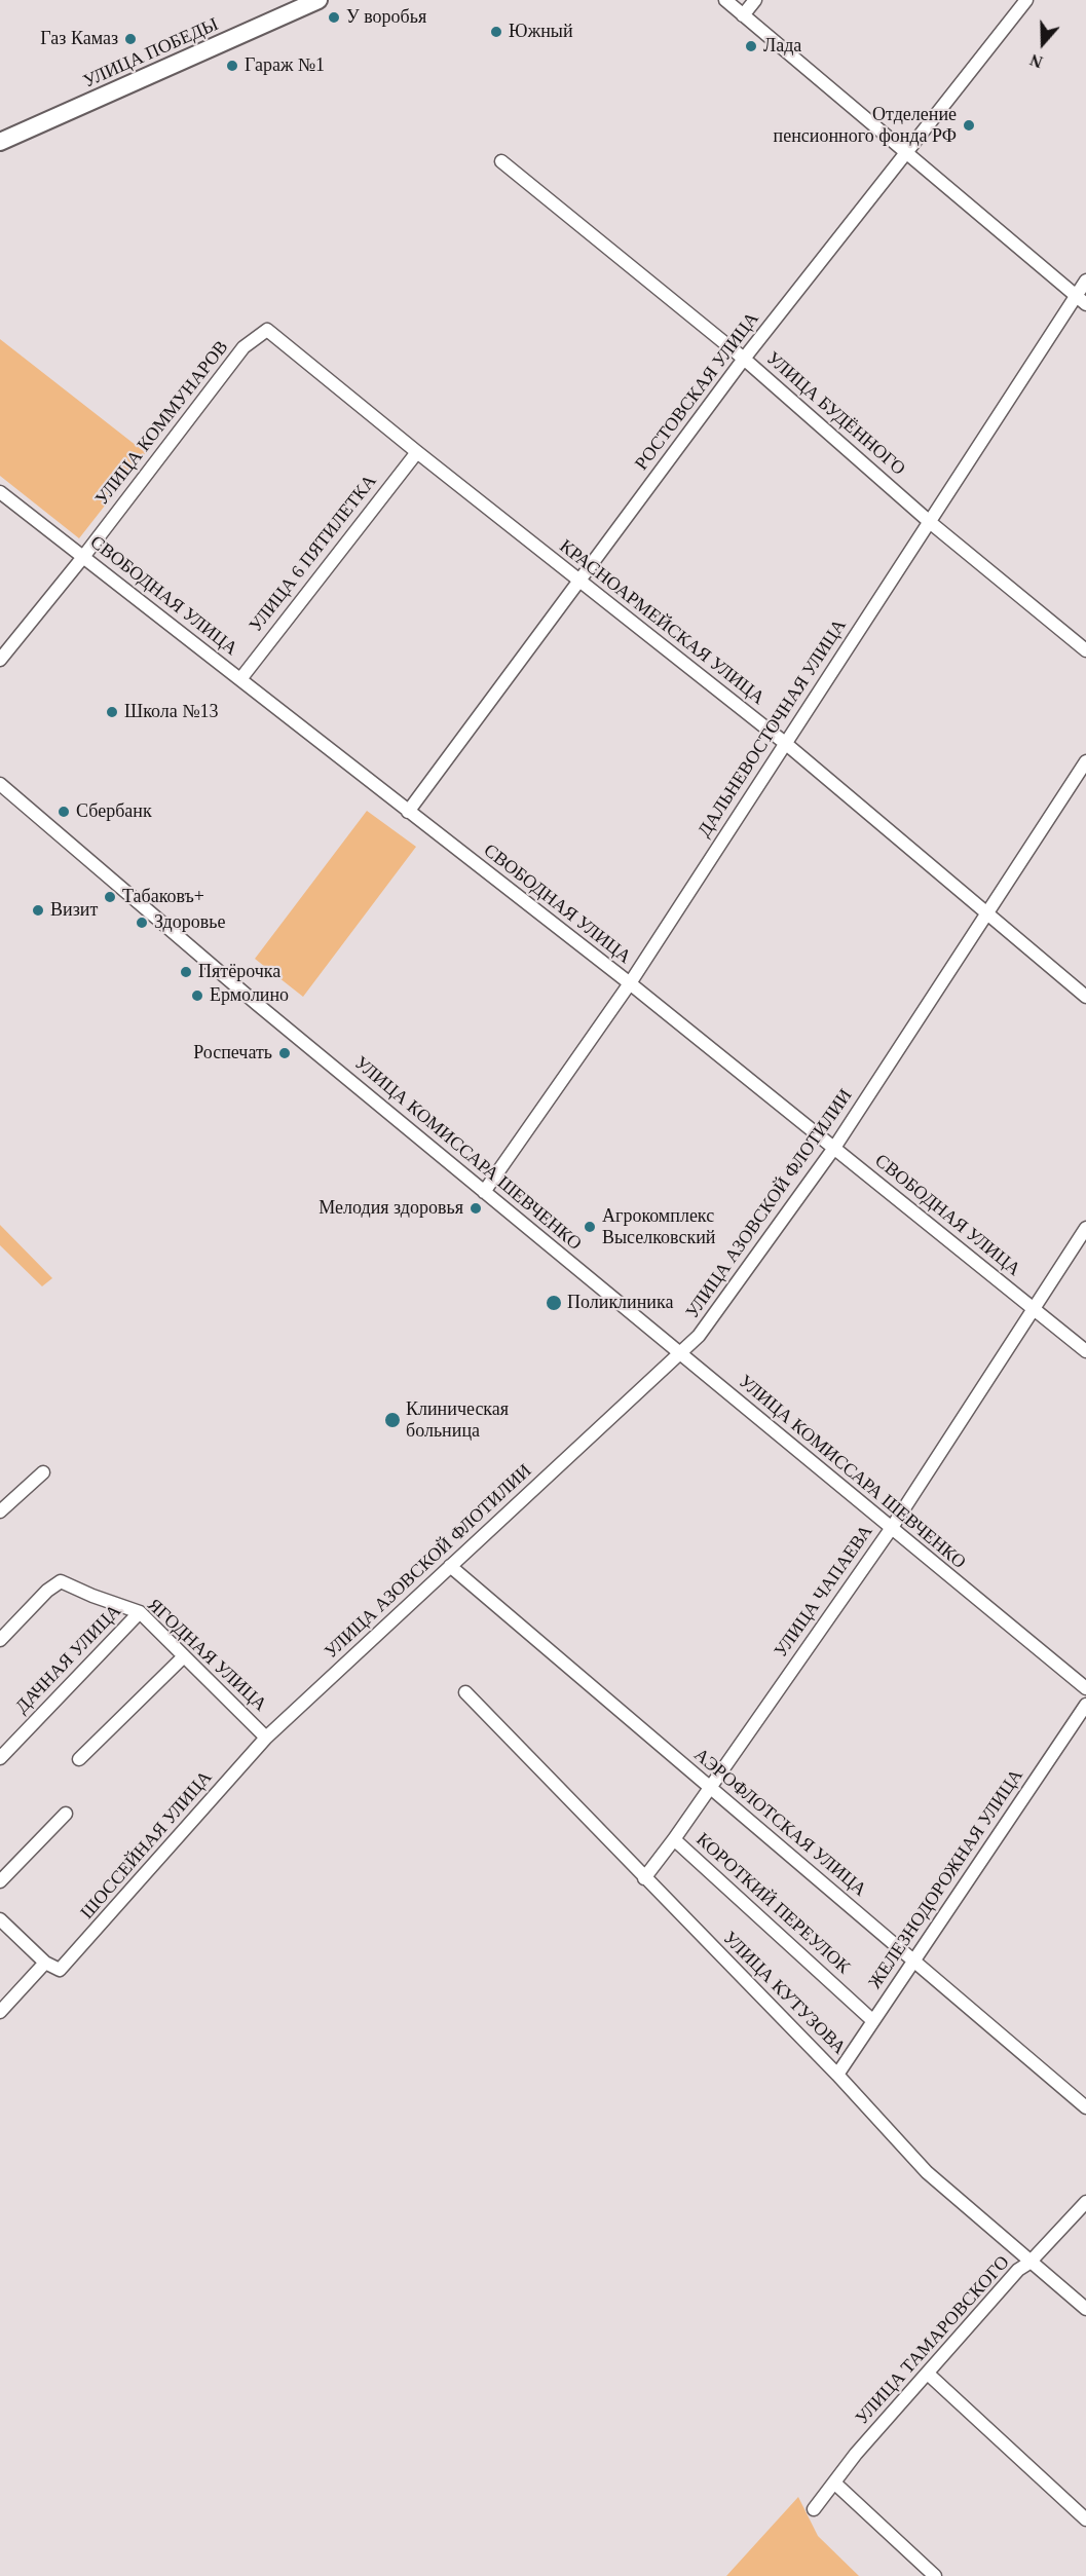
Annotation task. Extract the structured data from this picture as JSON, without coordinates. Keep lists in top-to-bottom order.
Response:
{
  "streets": {
    "street": [
      "УЛИЦА ПОБЕДЫ",
      "РОСТОВСКАЯ УЛИЦА",
      "УЛИЦА БУДЁННОГО",
      "УЛИЦА КОММУНАРОВ",
      "УЛИЦА 6 ПЯТИЛЕТКА",
      "СВОБОДНАЯ УЛИЦА",
      "КРАСНОАРМЕЙСКАЯ УЛИЦА",
      "ДАЛЬНЕВОСТОЧНАЯ УЛИЦА",
      "УЛИЦА КОМИССАРА ШЕВЧЕНКО",
      "УЛИЦА АЗОВСКОЙ ФЛОТИЛИИ",
      "УЛИЦА ЧАПАЕВА",
      "ЯГОДНАЯ УЛИЦА",
      "ДАЧНАЯ УЛИЦА",
      "АЭРОФЛОТСКАЯ УЛИЦА",
      "ШОССЕЙНАЯ УЛИЦА",
      "ЖЕЛЕЗНОДОРОЖНАЯ УЛИЦА",
      "КОРОТКИЙ ПЕРЕУЛОК",
      "УЛИЦА КУТУЗОВА",
      "УЛИЦА ТАМАРОВСКОГО"
    ]
  },
  "crossings": [
    ["РОСТОВСКАЯ УЛИЦА", "УЛИЦА БУДЁННОГО"],
    ["РОСТОВСКАЯ УЛИЦА", "СВОБОДНАЯ УЛИЦА"],
    ["РОСТОВСКАЯ УЛИЦА", "КРАСНОАРМЕЙСКАЯ УЛИЦА"],
    ["УЛИЦА БУДЁННОГО", "ДАЛЬНЕВОСТОЧНАЯ УЛИЦА"],
    ["УЛИЦА КОММУНАРОВ", "СВОБОДНАЯ УЛИЦА"],
    ["УЛИЦА КОММУНАРОВ", "КРАСНОАРМЕЙСКАЯ УЛИЦА"],
    ["УЛИЦА 6 ПЯТИЛЕТКА", "СВОБОДНАЯ УЛИЦА"],
    ["УЛИЦА 6 ПЯТИЛЕТКА", "КРАСНОАРМЕЙСКАЯ УЛИЦА"],
    ["СВОБОДНАЯ УЛИЦА", "ДАЛЬНЕВОСТОЧНАЯ УЛИЦА"],
    ["СВОБОДНАЯ УЛИЦА", "УЛИЦА АЗОВСКОЙ ФЛОТИЛИИ"],
    ["СВОБОДНАЯ УЛИЦА", "УЛИЦА ЧАПАЕВА"],
    ["КРАСНОАРМЕЙСКАЯ УЛИЦА", "ДАЛЬНЕВОСТОЧНАЯ УЛИЦА"],
    ["КРАСНОАРМЕЙСКАЯ УЛИЦА", "УЛИЦА АЗОВСКОЙ ФЛОТИЛИИ"],
    ["ДАЛЬНЕВОСТОЧНАЯ УЛИЦА", "УЛИЦА КОМИССАРА ШЕВЧЕНКО"],
    ["УЛИЦА КОМИССАРА ШЕВЧЕНКО", "УЛИЦА АЗОВСКОЙ ФЛОТИЛИИ"],
    ["УЛИЦА КОМИССАРА ШЕВЧЕНКО", "УЛИЦА ЧАПАЕВА"],
    ["УЛИЦА АЗОВСКОЙ ФЛОТИЛИИ", "ЯГОДНАЯ УЛИЦА"],
    ["УЛИЦА АЗОВСКОЙ ФЛОТИЛИИ", "АЭРОФЛОТСКАЯ УЛИЦА"],
    ["УЛИЦА АЗОВСКОЙ ФЛОТИЛИИ", "ШОССЕЙНАЯ УЛИЦА"],
    ["УЛИЦА ЧАПАЕВА", "АЭРОФЛОТСКАЯ УЛИЦА"],
    ["УЛИЦА ЧАПАЕВА", "КОРОТКИЙ ПЕРЕУЛОК"],
    ["УЛИЦА ЧАПАЕВА", "УЛИЦА КУТУЗОВА"],
    ["ЯГОДНАЯ УЛИЦА", "ДАЧНАЯ УЛИЦА"],
    ["ЯГОДНАЯ УЛИЦА", "ШОССЕЙНАЯ УЛИЦА"],
    ["АЭРОФЛОТСКАЯ УЛИЦА", "ЖЕЛЕЗНОДОРОЖНАЯ УЛИЦА"],
    ["ЖЕЛЕЗНОДОРОЖНАЯ УЛИЦА", "КОРОТКИЙ ПЕРЕУЛОК"],
    ["ЖЕЛЕЗНОДОРОЖНАЯ УЛИЦА", "УЛИЦА КУТУЗОВА"],
    ["УЛИЦА КУТУЗОВА", "УЛИЦА ТАМАРОВСКОГО"]
  ],
  "places": [
    "У воробья",
    "Южный",
    "Газ Камаз",
    "Лада",
    "Гараж №1",
    "Отделение пенсионного фонда РФ",
    "Школа №13",
    "Сбербанк",
    "Табаковъ+",
    "Визит",
    "Здоровье",
    "Пятёрочка",
    "Ермолино",
    "Роспечать",
    "Мелодия здоровья",
    "Агрокомплекс Выселковский",
    "Поликлиника",
    "Клиническая больница"
  ],
  "north": "bottom"
}
